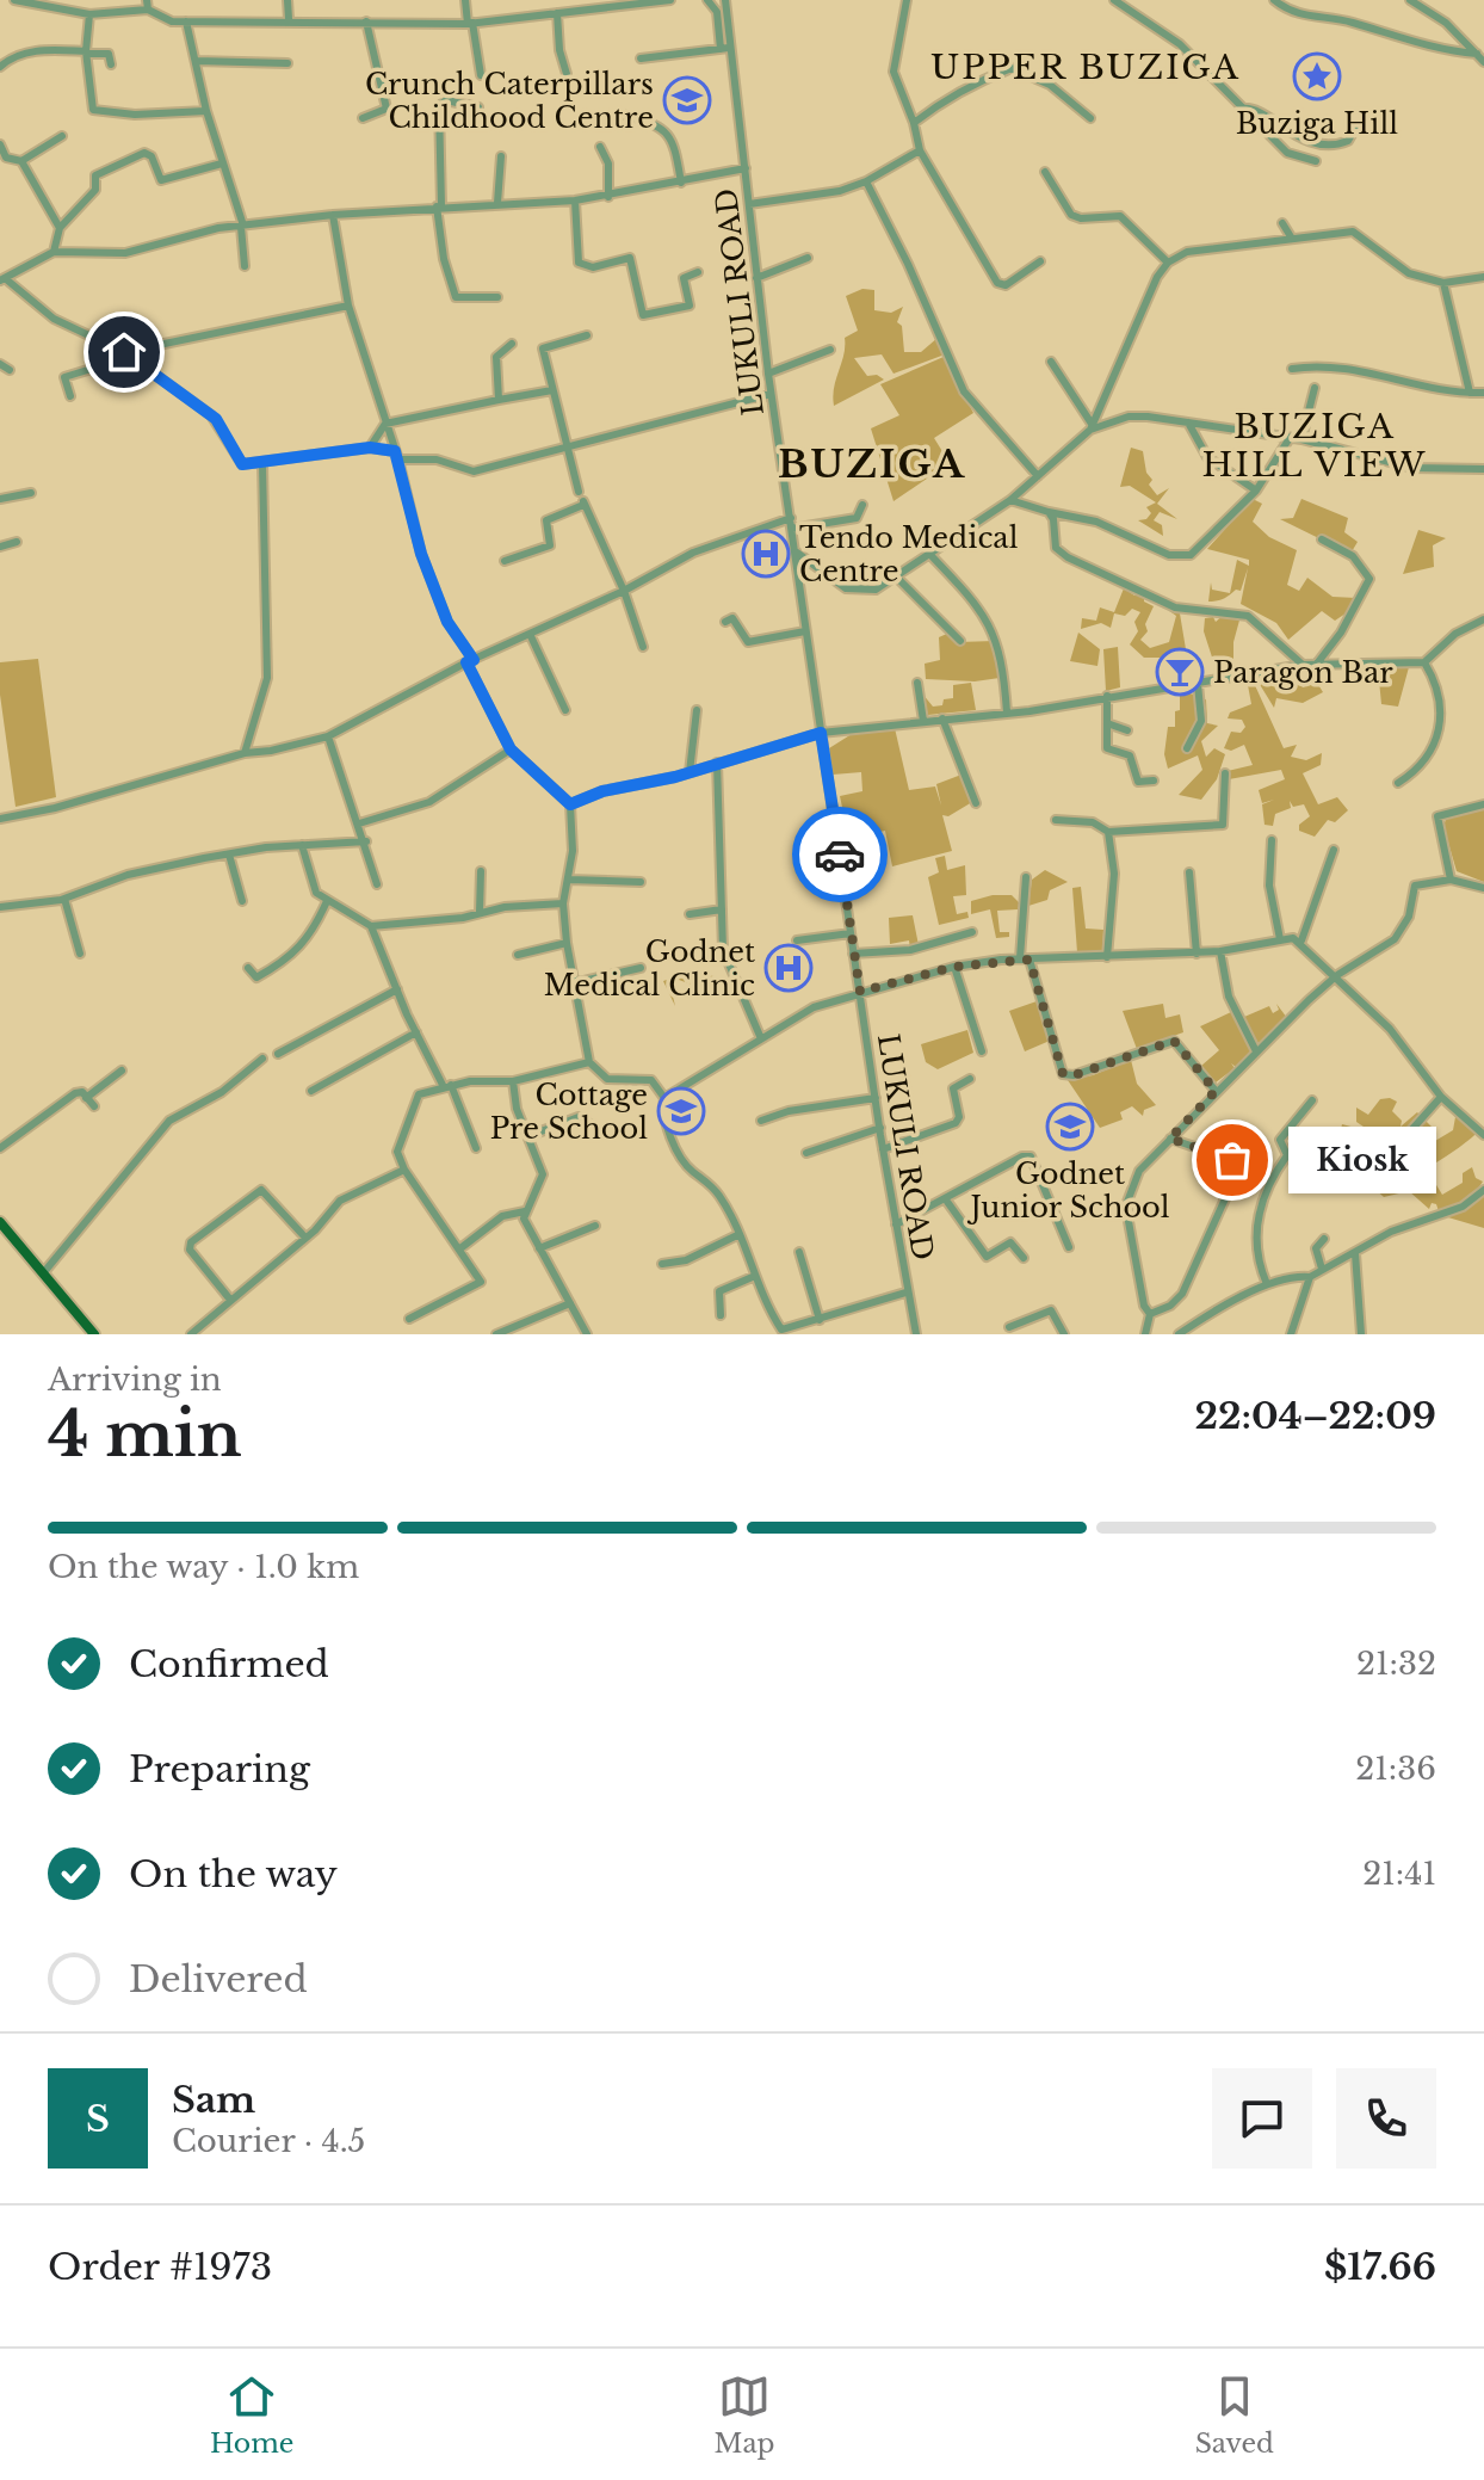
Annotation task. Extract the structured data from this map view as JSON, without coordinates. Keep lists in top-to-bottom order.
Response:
{
  "streets": {
    "street": ["LUKULI ROAD"]
  },
  "districts": ["UPPER BUZIGA", "BUZIGA HILL VIEW", "BUZIGA"],
  "places": {
    "place": ["Buziga Hill"],
    "school or university": ["Crunch Caterpillars Childhood Centre", "Cottage Pre School", "Godnet Junior School"],
    "hospital": ["Tendo Medical Centre", "Godnet Medical Clinic"],
    "bar": ["Paragon Bar"],
    "other": ["Kiosk"]
  },
  "page": {
    "bubble": "Kiosk",
    "heading": ["4 min", "Arriving in", "22:04–22:09"],
    "panel": [
      "Sam",
      "Courier · 4.5",
      "Order #1973",
      "$17.66"
    ],
    "bar": "On the way · 1.0 km",
    "list": [
      ["Confirmed", "21:32"],
      ["Preparing", "21:36"],
      ["On the way", "21:41"],
      "Delivered"
    ],
    "round": "S",
    "tabs": ["Home", "Map", "Saved"]
  }
}
